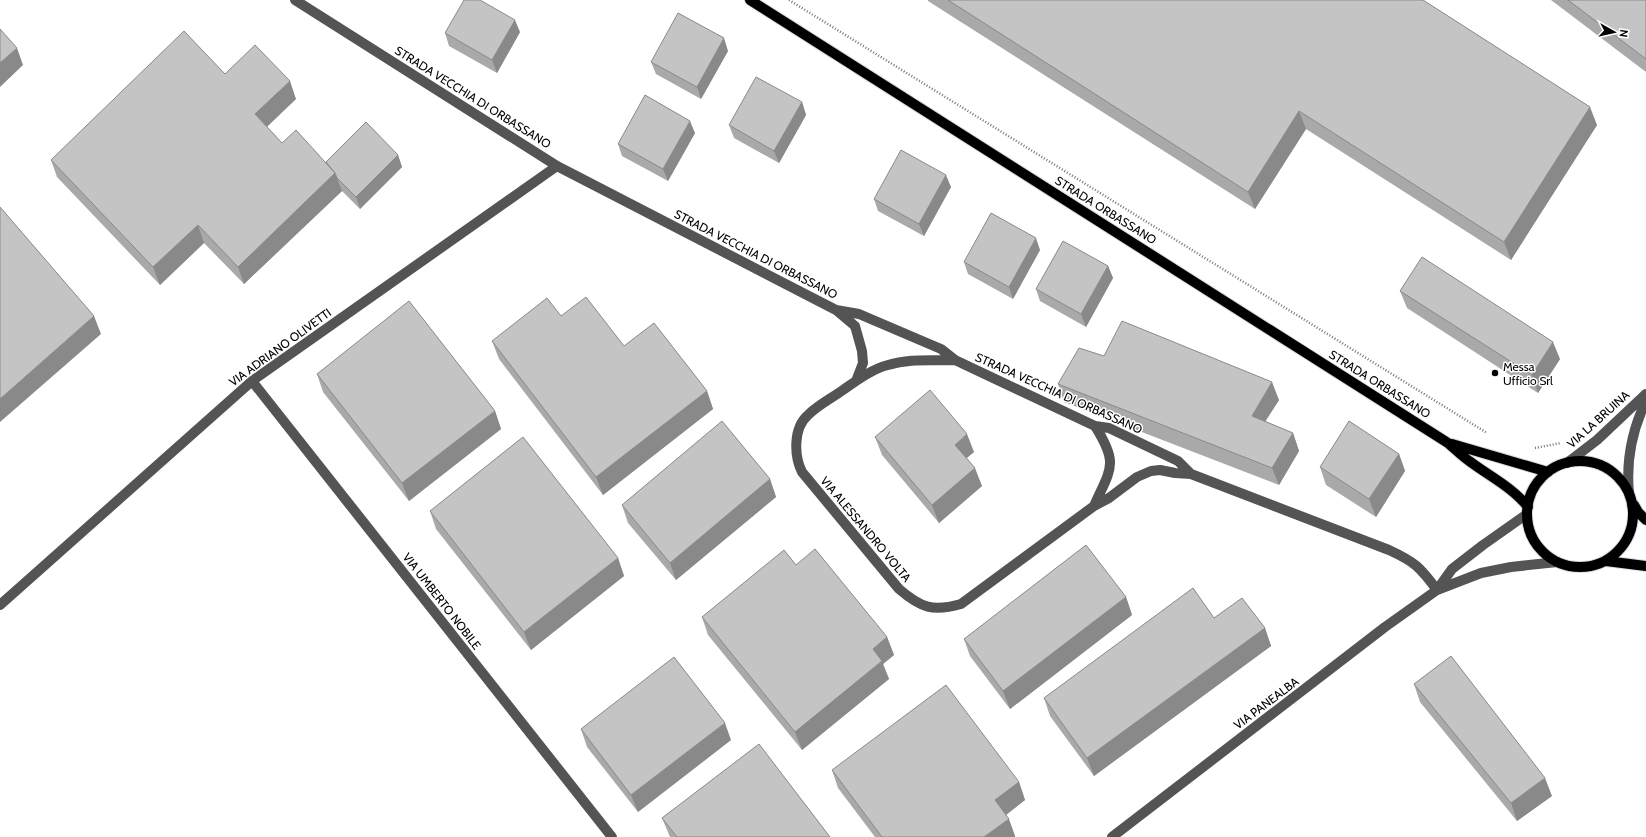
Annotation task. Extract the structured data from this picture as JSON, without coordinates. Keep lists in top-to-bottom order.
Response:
{
  "streets": {
    "main road": ["STRADA ORBASSANO"],
    "street": [
      "STRADA VECCHIA DI ORBASSANO",
      "VIA ADRIANO OLIVETTI",
      "VIA LA BRUINA",
      "VIA ALESSANDRO VOLTA",
      "VIA UMBERTO NOBILE",
      "VIA PANEALBA"
    ]
  },
  "crossings": [
    ["STRADA VECCHIA DI ORBASSANO", "VIA ADRIANO OLIVETTI"],
    ["STRADA VECCHIA DI ORBASSANO", "VIA ALESSANDRO VOLTA"],
    ["STRADA VECCHIA DI ORBASSANO", "VIA PANEALBA"],
    ["STRADA ORBASSANO", "VIA LA BRUINA"],
    ["VIA ADRIANO OLIVETTI", "VIA UMBERTO NOBILE"]
  ],
  "places": ["Messa Ufficio Srl"],
  "north": "right"
}
